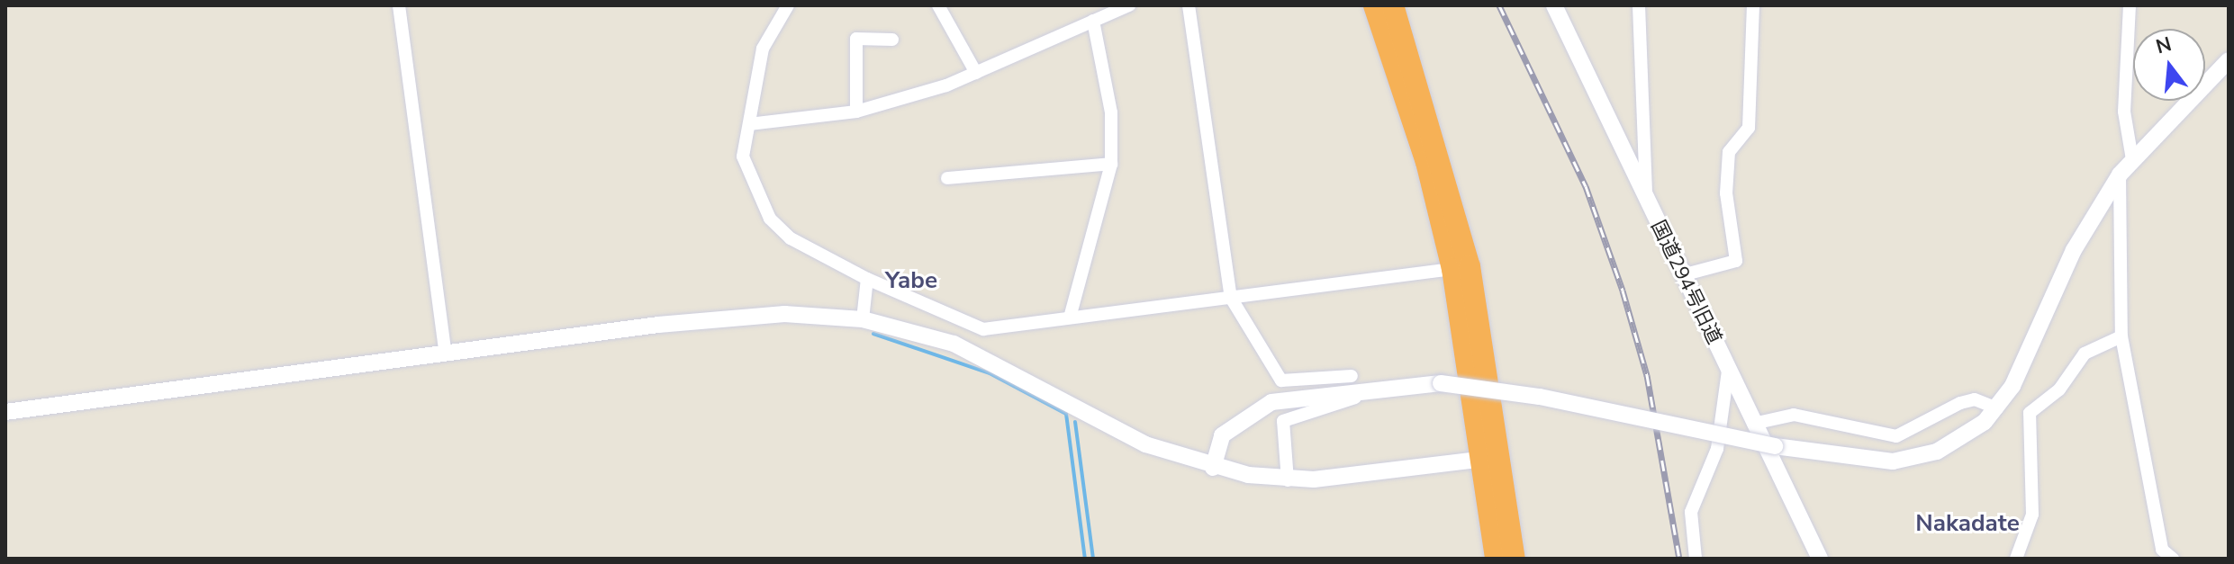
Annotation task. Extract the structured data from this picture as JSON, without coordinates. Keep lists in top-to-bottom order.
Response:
{
  "streets": {
    "street": ["国道294号旧道"]
  },
  "districts": ["Yabe", "Nakadate"],
  "north": "top"
}
